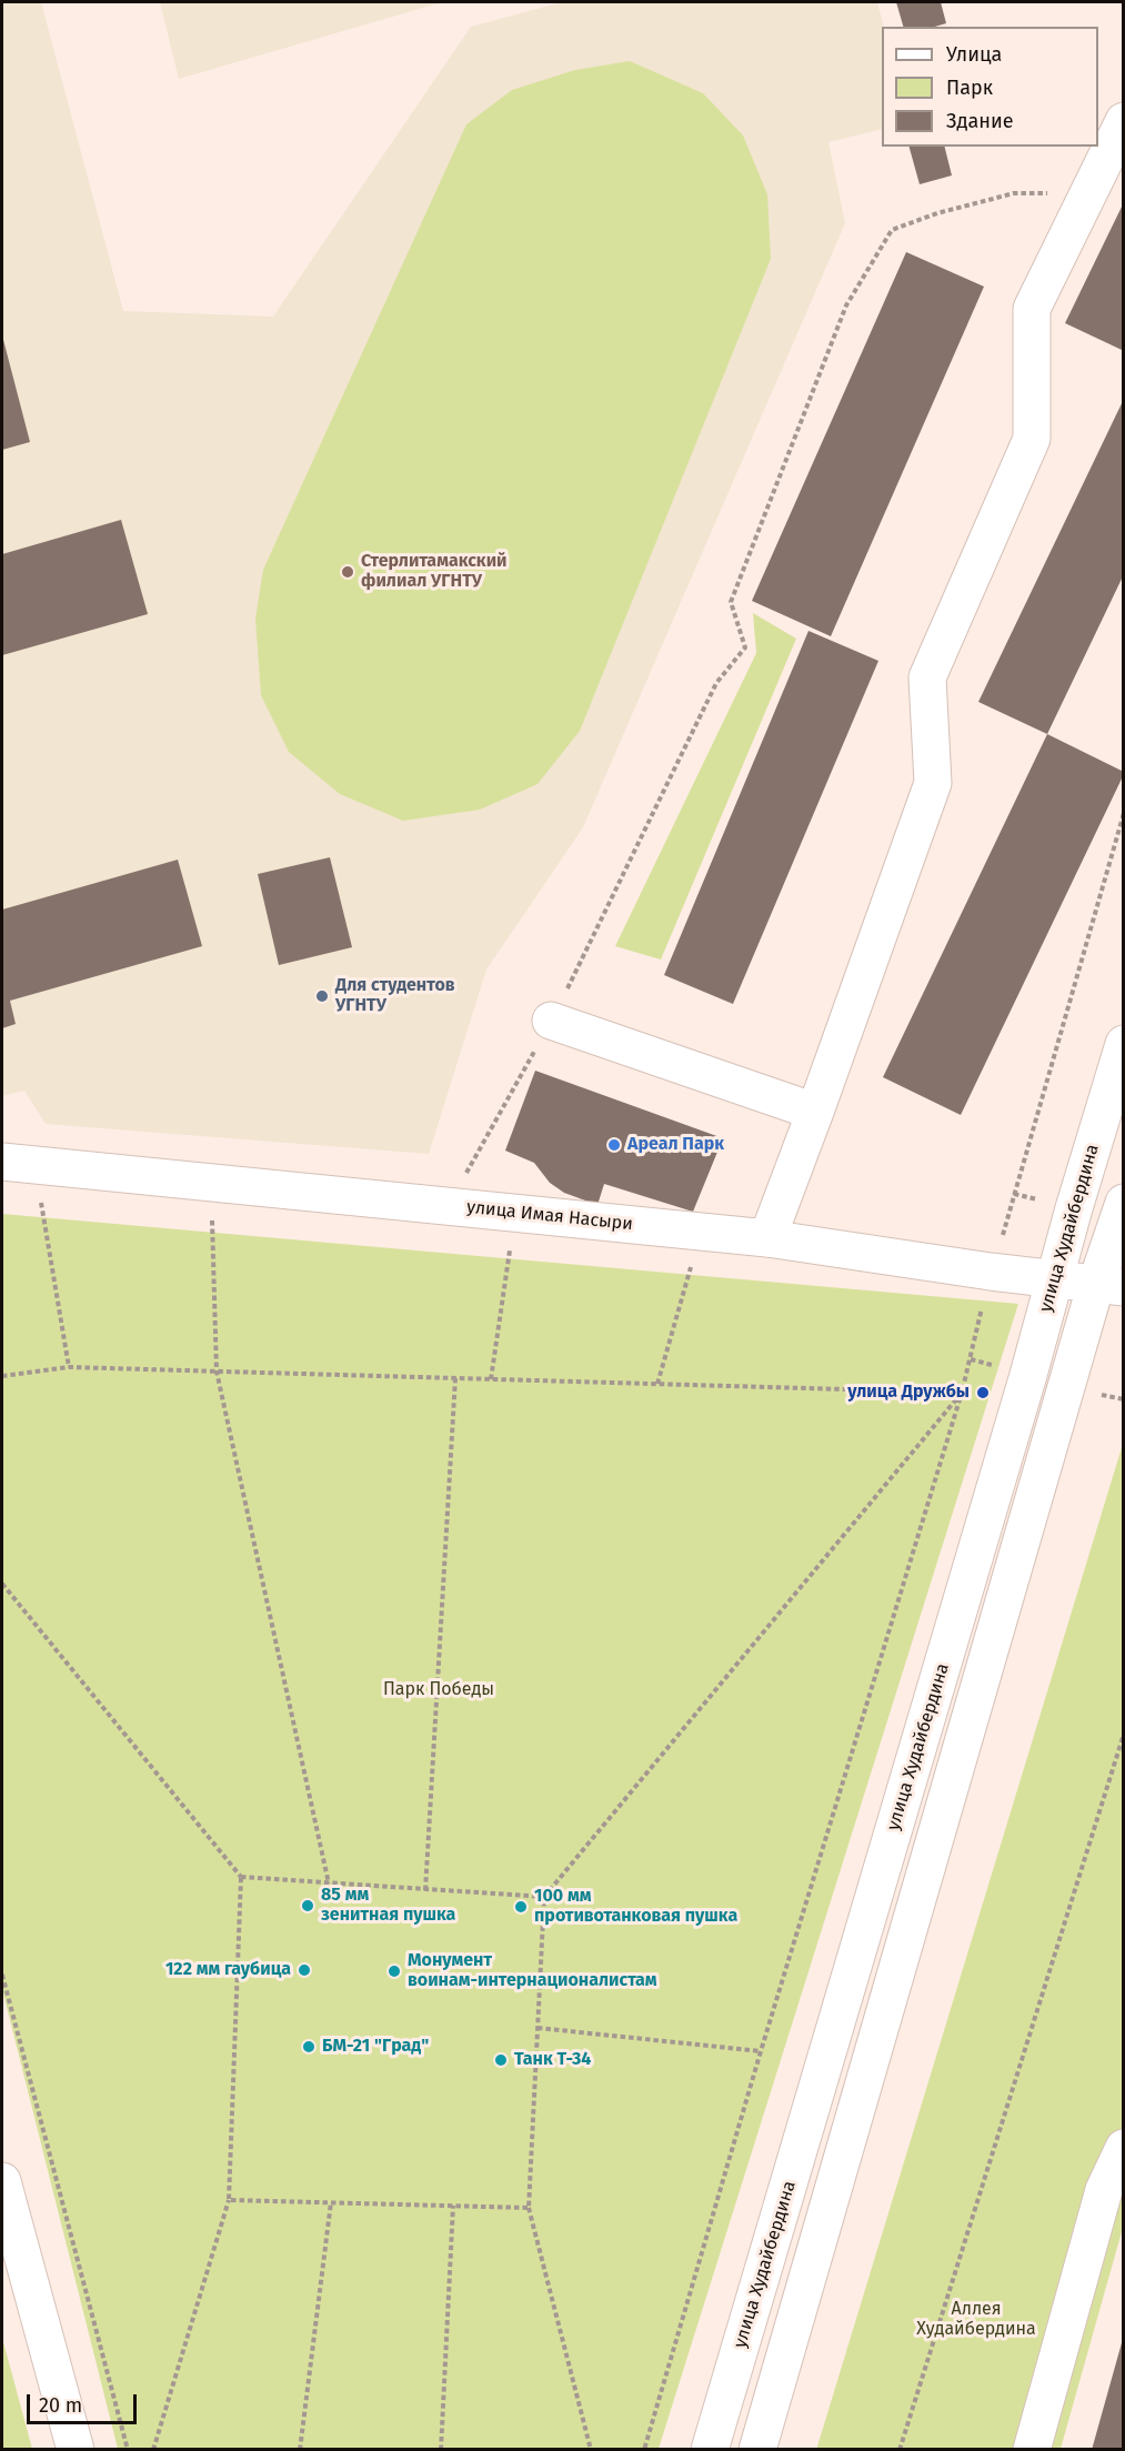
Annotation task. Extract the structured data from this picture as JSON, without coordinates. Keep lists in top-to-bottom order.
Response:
{
  "streets": {
    "main road": ["улица Имая Насыри", "улица Худайбердина"]
  },
  "crossings": [
    ["улица Имая Насыри", "улица Худайбердина"]
  ],
  "parks": ["Парк Победы", "Аллея Худайбердина"],
  "places": [
    "Стерлитамакский филиал УГНТУ",
    "Для студентов УГНТУ",
    "Ареал Парк",
    "улица Дружбы",
    "85 мм зенитная пушка",
    "100 мм противотанковая пушка",
    "122 мм гаубица",
    "Монумент воинам-интернационалистам",
    "БМ-21 \"Град\"",
    "Танк Т-34"
  ],
  "legend": ["Улица", "Парк", "Здание"],
  "scale_bar": "20 m"
}
